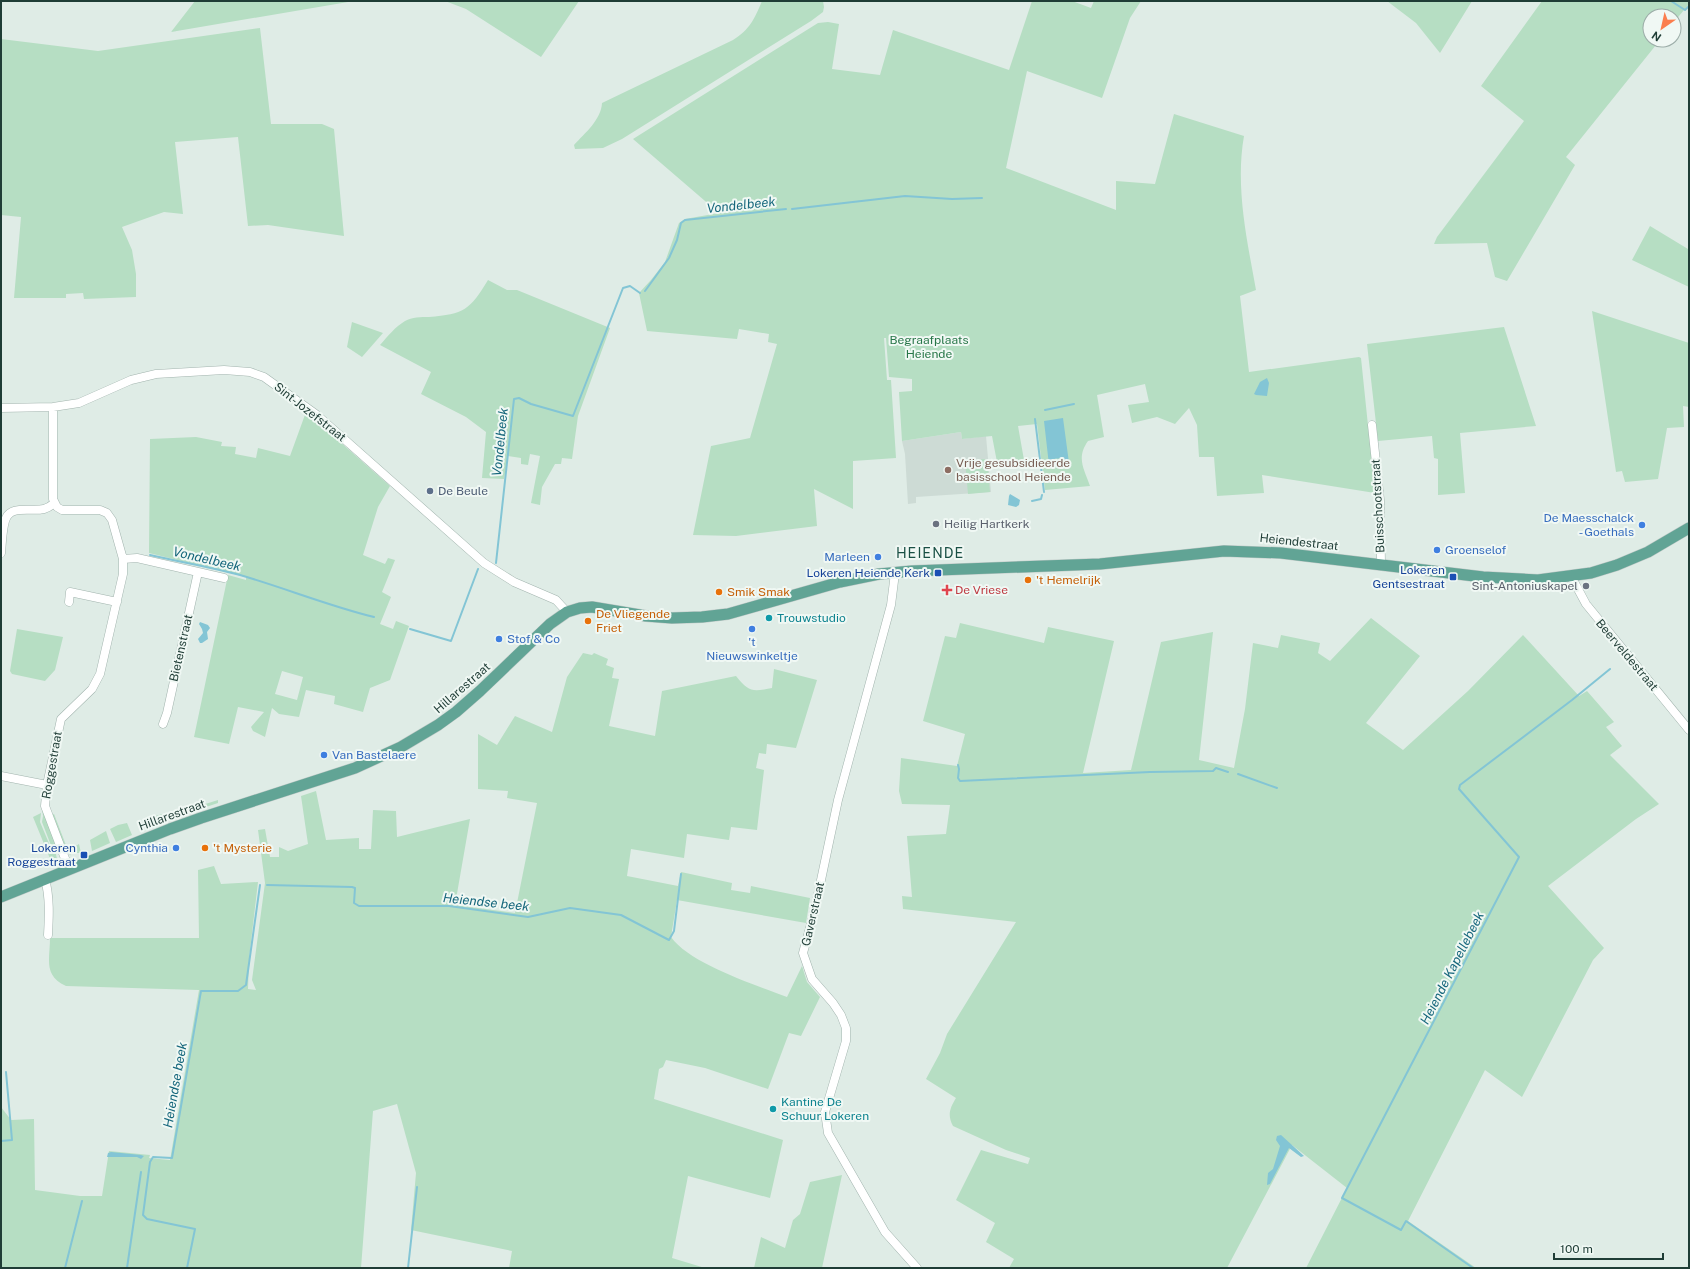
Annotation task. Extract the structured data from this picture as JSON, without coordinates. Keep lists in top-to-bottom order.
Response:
{
  "streets": {
    "main road": ["Heiendestraat", "Hillarestraat"],
    "street": [
      "Sint-Jozefstraat",
      "Buisschootstraat",
      "Bietenstraat",
      "Beerveldestraat",
      "Roggestraat",
      "Gaverstraat"
    ]
  },
  "crossings": [
    ["Sint-Jozefstraat", "Hillarestraat"],
    ["Buisschootstraat", "Heiendestraat"],
    ["Heiendestraat", "Beerveldestraat"],
    ["Heiendestraat", "Hillarestraat"],
    ["Heiendestraat", "Gaverstraat"],
    ["Hillarestraat", "Roggestraat"],
    ["Hillarestraat", "Gaverstraat"]
  ],
  "districts": ["HEIENDE"],
  "water": ["Vondelbeek", "Heiendse beek", "Heiende Kapellebeek"],
  "parks": ["Begraafplaats Heiende"],
  "places": {
    "other": [
      "Vrije gesubsidieerde basisschool Heiende",
      "De Beule",
      "Heilig Hartkerk",
      "De Maesschalck - Goethals",
      "Groenselof",
      "Marleen",
      "'t Hemelrijk",
      "Sint-Antoniuskapel",
      "Smik Smak",
      "Trouwstudio",
      "De Vliegende Friet",
      "'t Nieuwswinkeltje",
      "Stof & Co",
      "Van Bastelaere",
      "Cynthia",
      "'t Mysterie",
      "Kantine De Schuur Lokeren"
    ],
    "transit": ["Lokeren Heiende Kerk", "Lokeren Gentsestraat", "Lokeren Roggestraat"],
    "health": ["De Vriese"]
  },
  "scale_bar": "100 m",
  "north": "bottom left"
}
